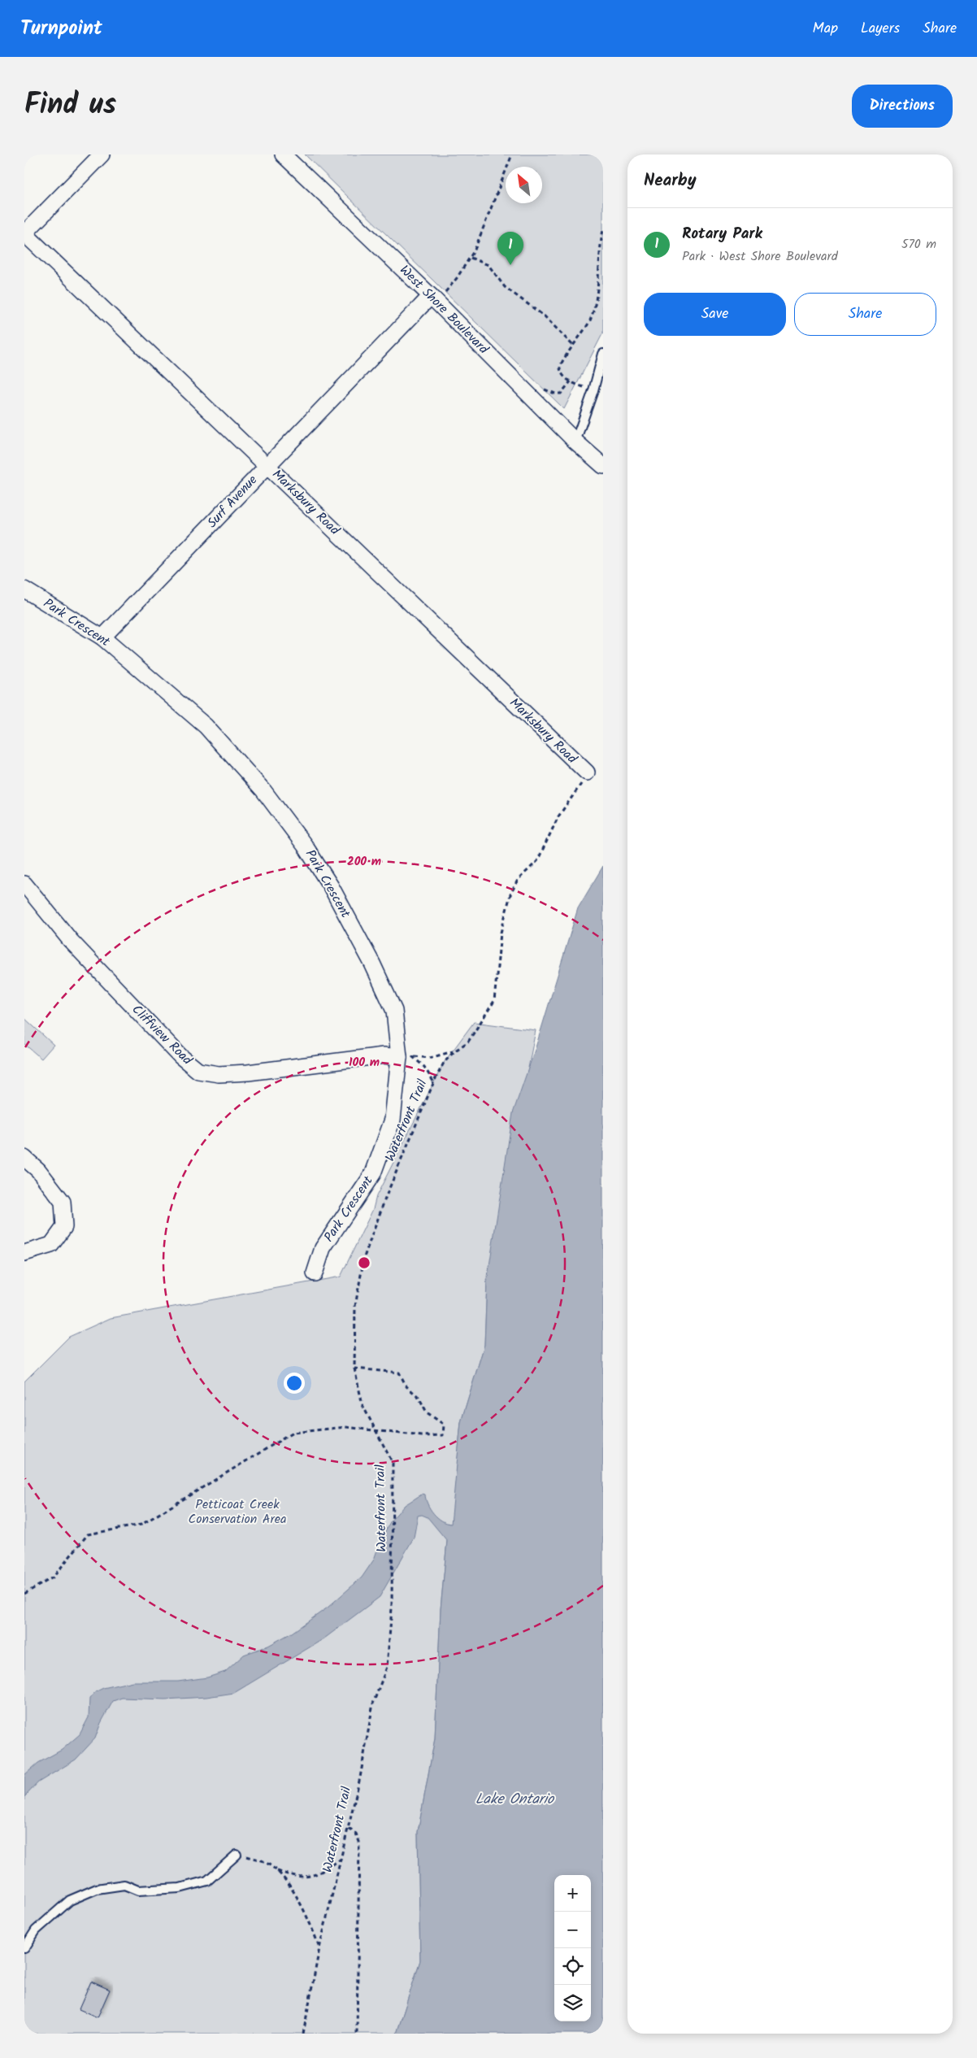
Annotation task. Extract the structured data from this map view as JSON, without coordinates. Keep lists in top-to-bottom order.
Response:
{
  "streets": {
    "street": [
      "West Shore Boulevard",
      "Surf Avenue",
      "Marksbury Road",
      "Park Crescent",
      "Cliffview Road"
    ],
    "path": ["Waterfront Trail"]
  },
  "crossings": [
    ["West Shore Boulevard", "Surf Avenue"],
    ["Surf Avenue", "Marksbury Road"],
    ["Surf Avenue", "Park Crescent"],
    ["Marksbury Road", "Waterfront Trail"],
    ["Park Crescent", "Cliffview Road"]
  ],
  "water": ["Lake Ontario"],
  "parks": ["Petticoat Creek Conservation Area"],
  "north": "top left",
  "page": {
    "header": "Turnpoint",
    "nav": ["Map", "Layers", "Share"],
    "title": "Find us",
    "buttons": [
      "Directions",
      ["Save", "Share"]
    ],
    "heading": "Nearby",
    "list": [
      {
        "mark": "1",
        "name": "Rotary Park",
        "note": "Park · West Shore Boulevard",
        "value": "570 m"
      }
    ],
    "pins": "1",
    "map_buttons": ["+", "−"]
  },
  "rings": ["200 m", "100 m"]
}
